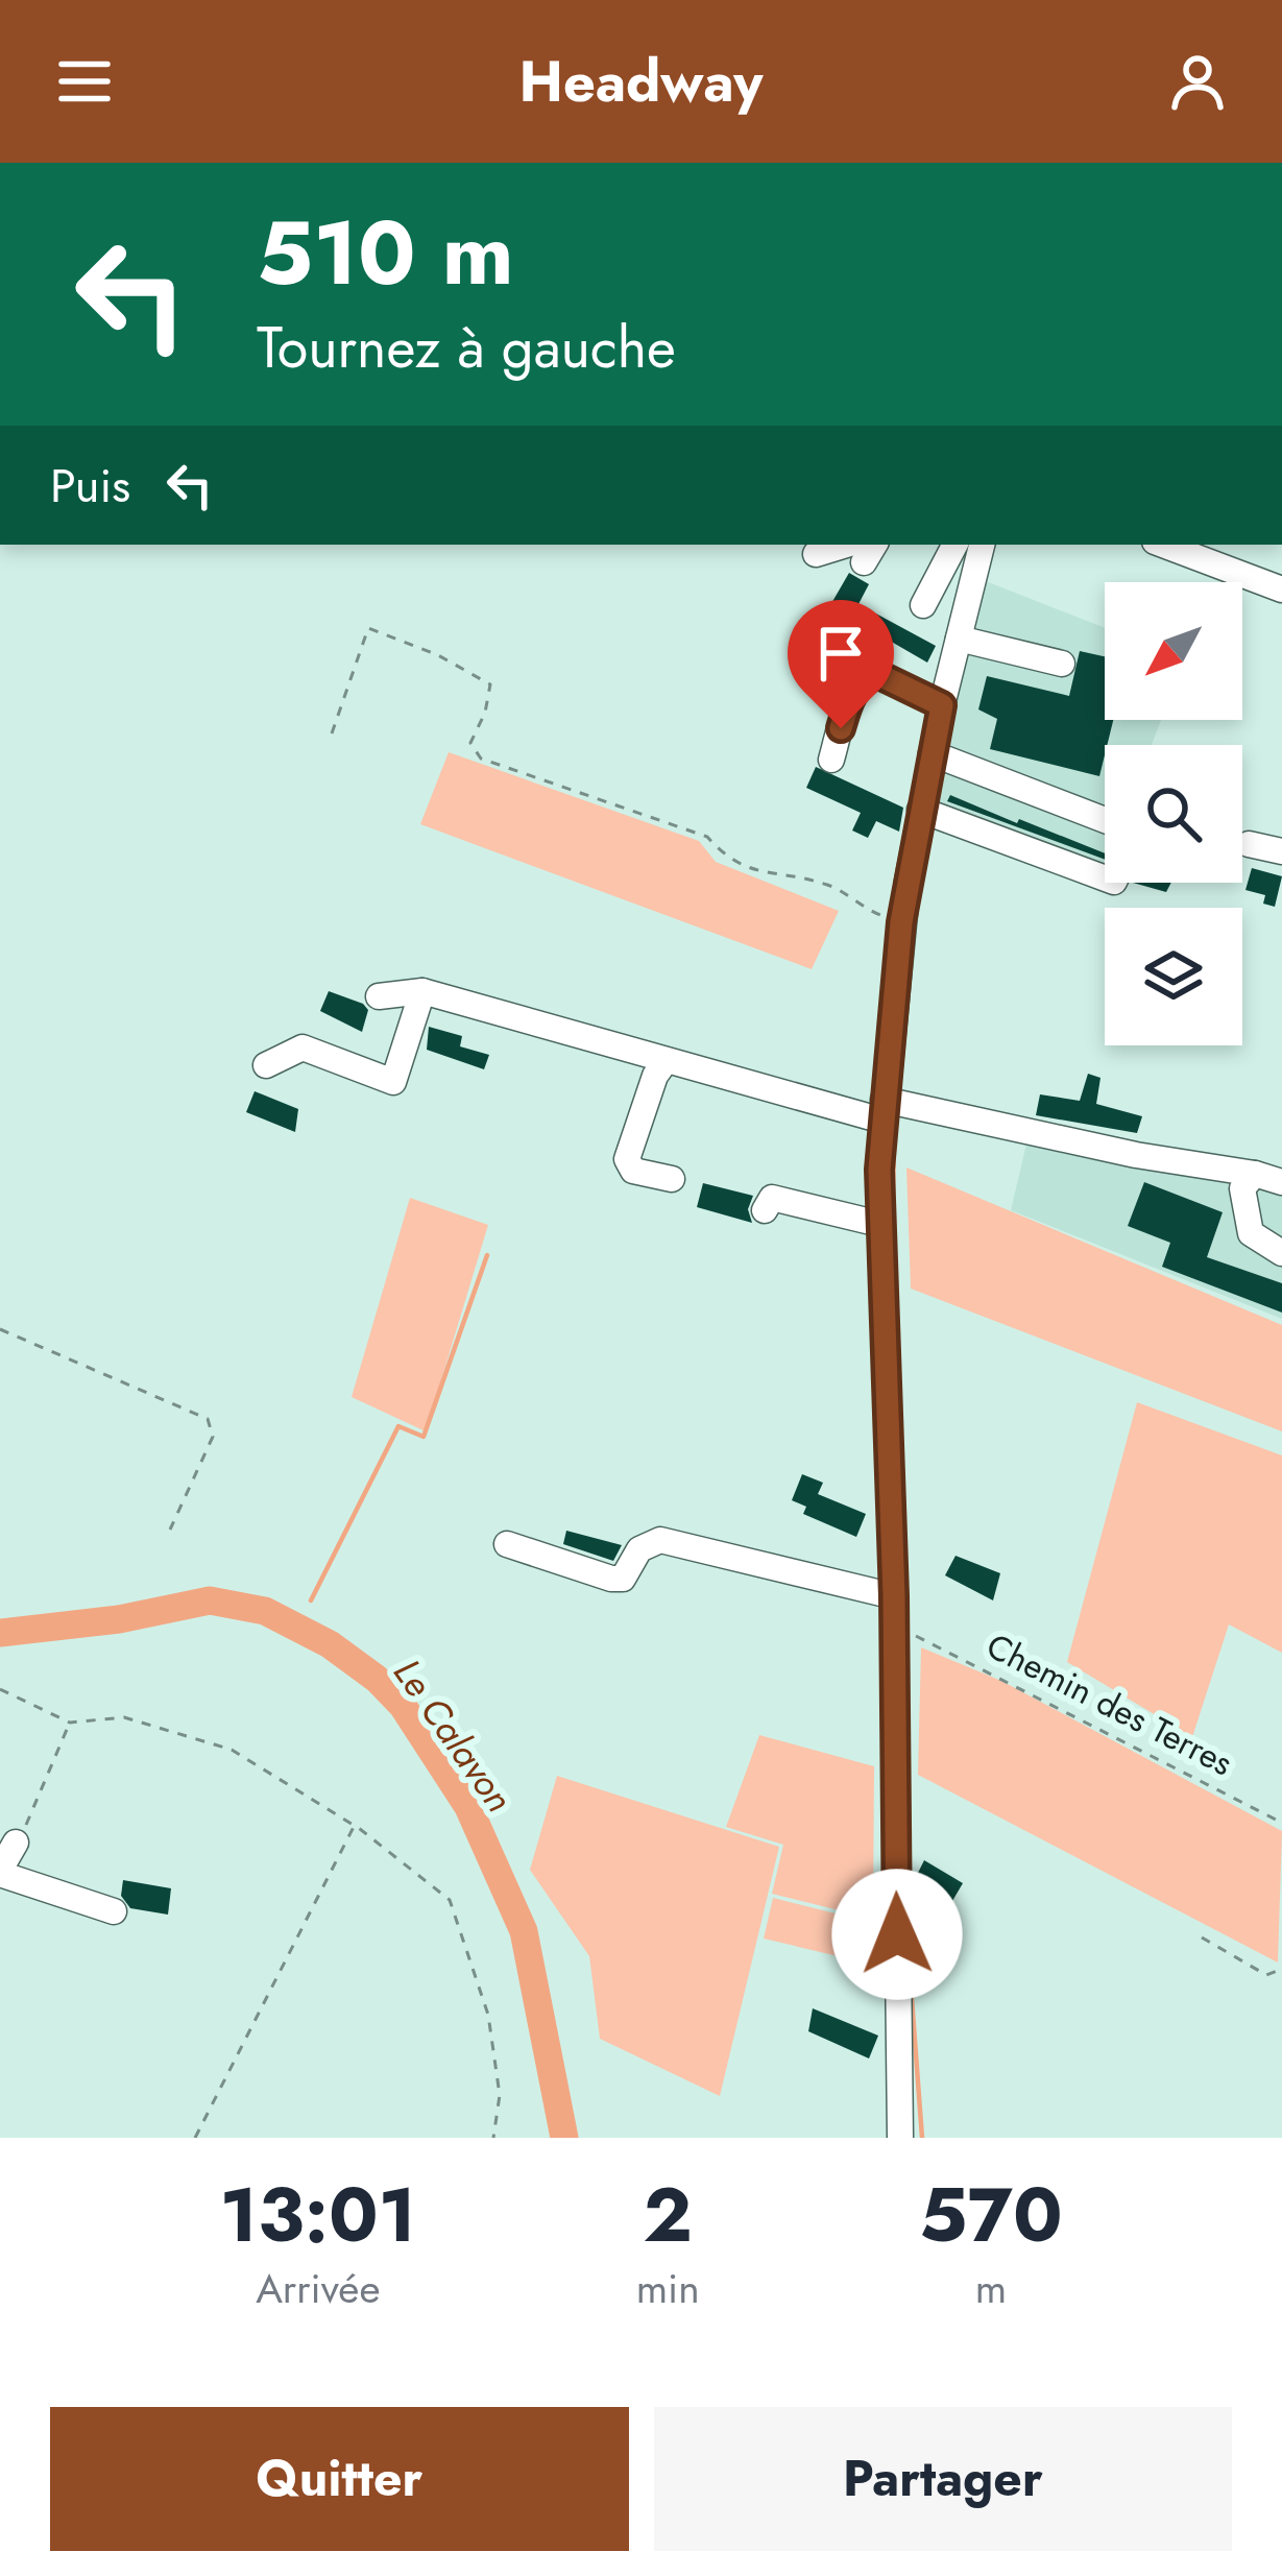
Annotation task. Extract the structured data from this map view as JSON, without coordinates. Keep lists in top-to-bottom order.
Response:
{
  "streets": {
    "path": ["Chemin des Terres"]
  },
  "water": ["Le Calavon"],
  "north": "bottom left",
  "page": {
    "header": "Headway",
    "turn": ["510 m", "Tournez à gauche"],
    "then": "Puis",
    "eta": [
      "13:01",
      "Arrivée",
      "2",
      "min",
      "570",
      "m"
    ],
    "buttons": ["Quitter", "Partager"]
  }
}
